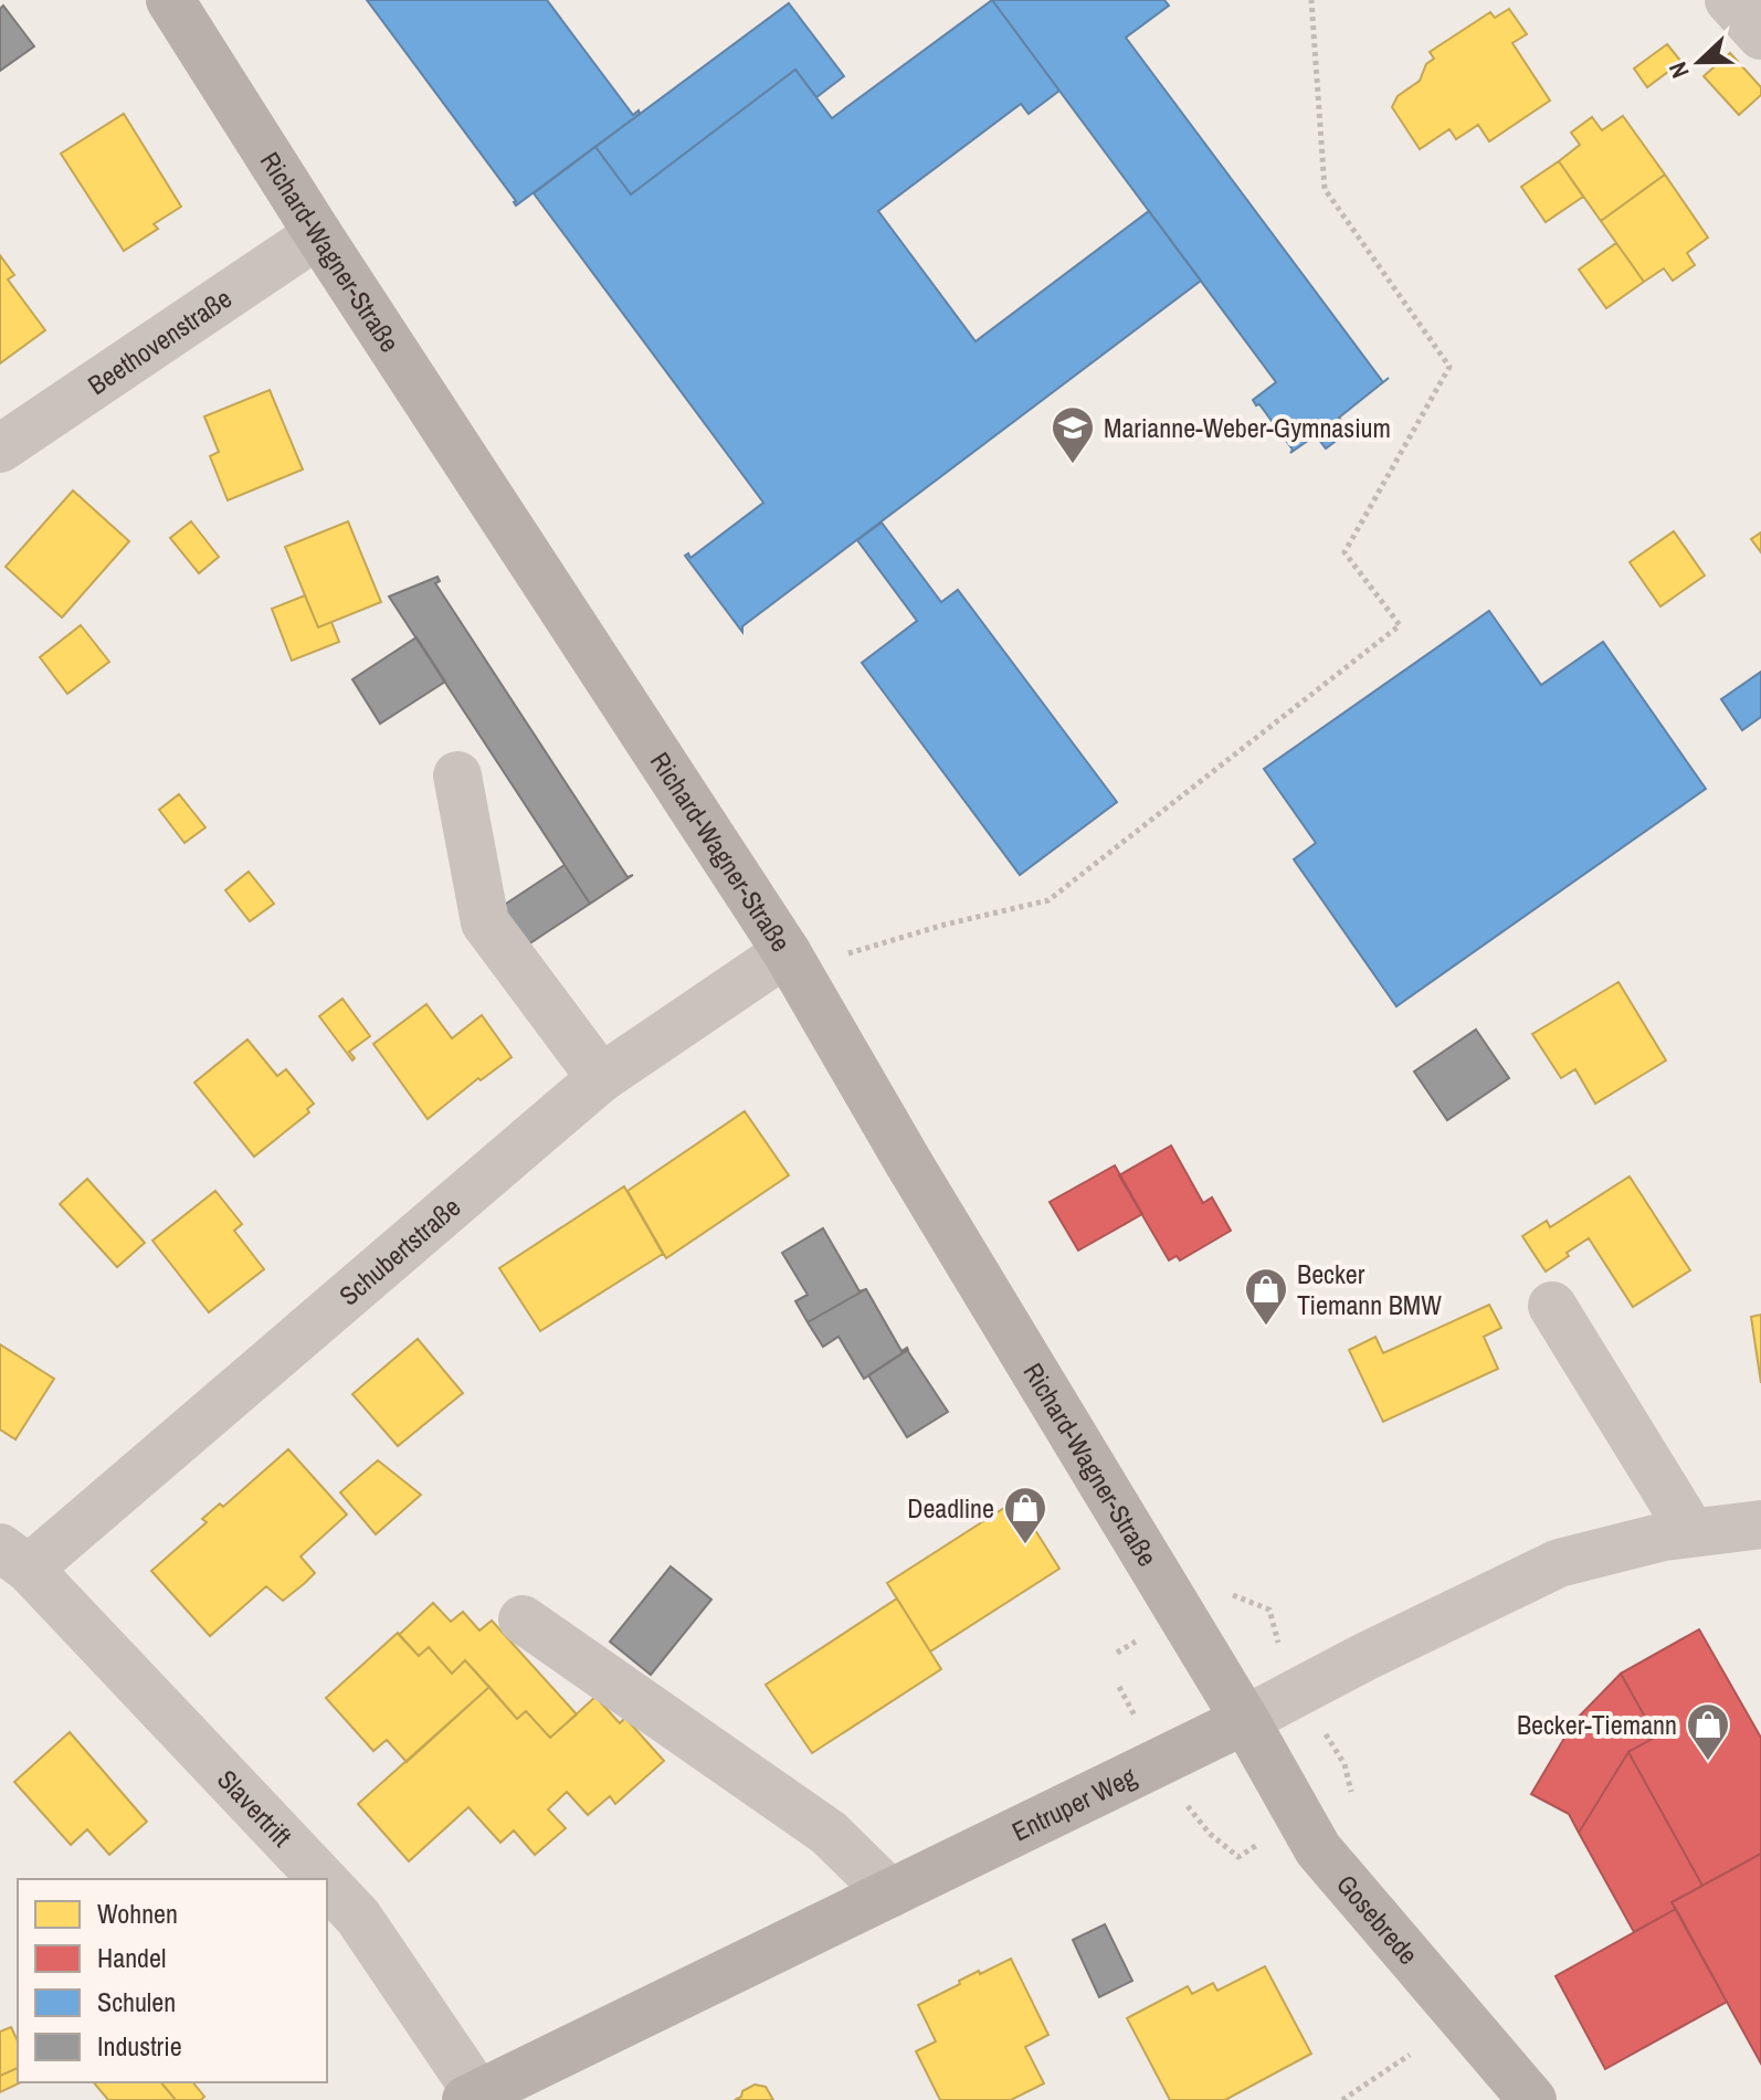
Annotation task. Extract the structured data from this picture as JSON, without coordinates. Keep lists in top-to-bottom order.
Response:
{
  "streets": {
    "main road": ["Richard-Wagner-Straße", "Entruper Weg", "Gosebrede"],
    "street": ["Beethovenstraße", "Schubertstraße", "Slavertrift"]
  },
  "crossings": [
    ["Richard-Wagner-Straße", "Beethovenstraße"],
    ["Richard-Wagner-Straße", "Schubertstraße"],
    ["Richard-Wagner-Straße", "Entruper Weg"],
    ["Richard-Wagner-Straße", "Gosebrede"],
    ["Schubertstraße", "Slavertrift"],
    ["Entruper Weg", "Slavertrift"],
    ["Entruper Weg", "Gosebrede"]
  ],
  "places": {
    "school or university": ["Marianne-Weber-Gymnasium"],
    "shop": ["Becker Tiemann BMW", "Deadline", "Becker-Tiemann"]
  },
  "legend": [
    "Wohnen",
    "Handel",
    "Schulen",
    "Industrie"
  ],
  "north": "left"
}
